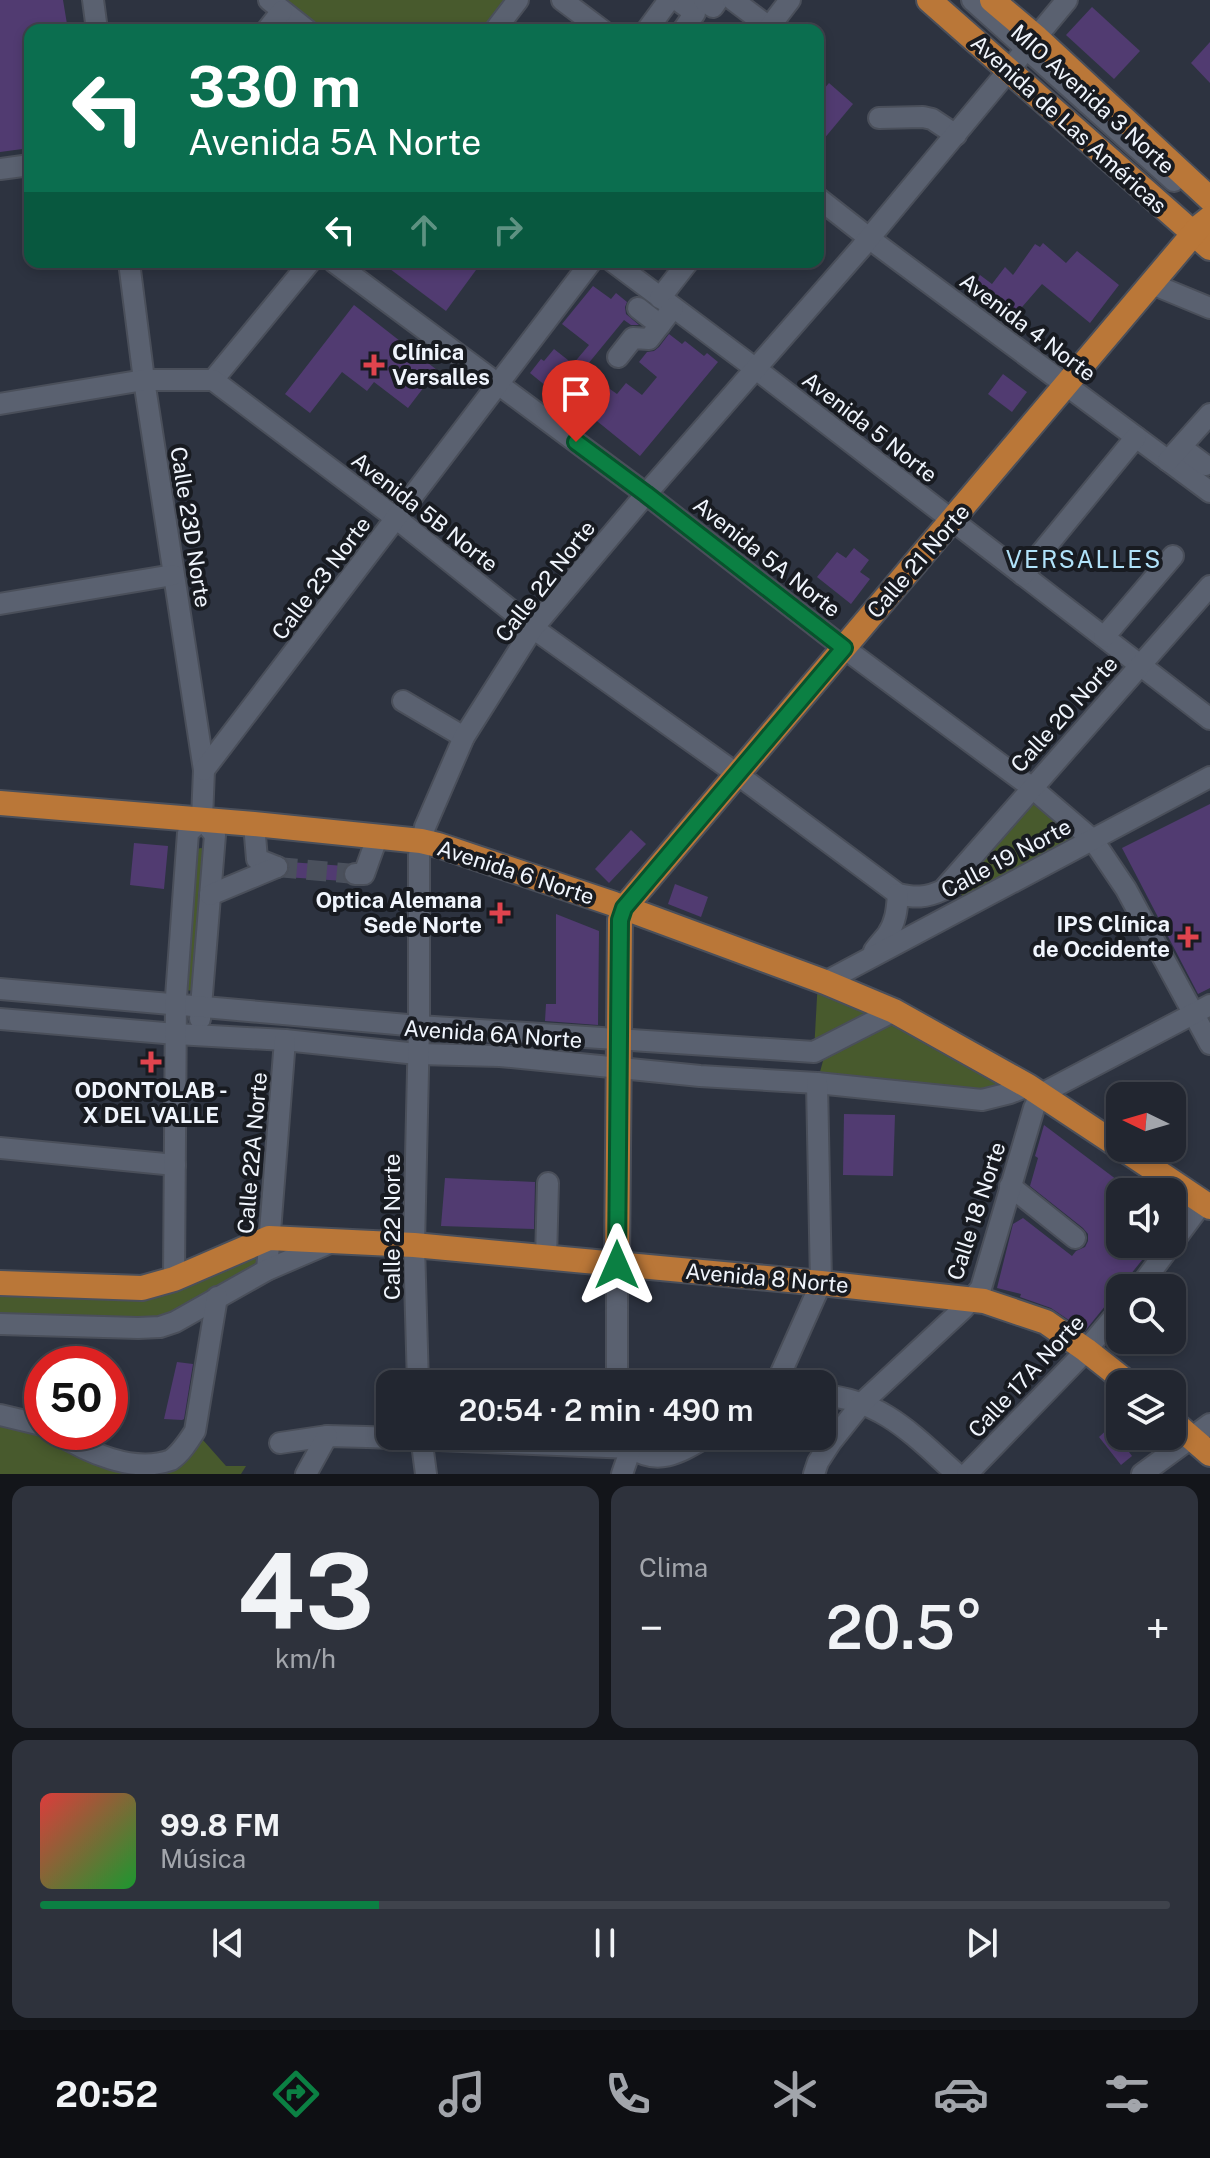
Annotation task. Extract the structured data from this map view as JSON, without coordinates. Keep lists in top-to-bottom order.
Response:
{
  "streets": {
    "main road": [
      "Avenida de Las Américas",
      "Calle 21 Norte",
      "Avenida 6 Norte",
      "Avenida 8 Norte"
    ],
    "street": [
      "MIO Avenida 3 Norte",
      "Avenida 4 Norte",
      "Avenida 5 Norte",
      "Avenida 5B Norte",
      "Calle 23D Norte",
      "Avenida 5A Norte",
      "Calle 23 Norte",
      "Calle 22 Norte",
      "Calle 20 Norte",
      "Calle 19 Norte",
      "Avenida 6A Norte",
      "Calle 22A Norte",
      "Calle 18 Norte",
      "Calle 17A Norte"
    ]
  },
  "crossings": [
    ["MIO Avenida 3 Norte", "Avenida de Las Américas"],
    ["MIO Avenida 3 Norte", "Calle 22 Norte"],
    ["Avenida de Las Américas", "Calle 21 Norte"],
    ["Avenida de Las Américas", "Calle 22 Norte"],
    ["Avenida 4 Norte", "Calle 21 Norte"],
    ["Avenida 4 Norte", "Calle 22 Norte"],
    ["Avenida 5 Norte", "Calle 21 Norte"],
    ["Avenida 5 Norte", "Calle 22 Norte"],
    ["Avenida 5 Norte", "Calle 20 Norte"],
    ["Avenida 5B Norte", "Calle 21 Norte"],
    ["Avenida 5B Norte", "Calle 23 Norte"],
    ["Avenida 5B Norte", "Calle 22 Norte"],
    ["Calle 23D Norte", "Calle 23 Norte"],
    ["Calle 23D Norte", "Avenida 6 Norte"],
    ["Avenida 5A Norte", "Calle 21 Norte"],
    ["Avenida 5A Norte", "Calle 23 Norte"],
    ["Avenida 5A Norte", "Calle 22 Norte"],
    ["Avenida 5A Norte", "Calle 20 Norte"],
    ["Avenida 5A Norte", "Calle 19 Norte"],
    ["Calle 21 Norte", "Avenida 6 Norte"],
    ["Calle 22 Norte", "Avenida 6 Norte"],
    ["Calle 22 Norte", "Avenida 6A Norte"],
    ["Calle 22 Norte", "Avenida 8 Norte"],
    ["Calle 19 Norte", "Avenida 6 Norte"],
    ["Avenida 6 Norte", "Avenida 6A Norte"],
    ["Avenida 6 Norte", "Calle 18 Norte"],
    ["Avenida 6A Norte", "Calle 22A Norte"],
    ["Avenida 6A Norte", "Calle 18 Norte"],
    ["Calle 22A Norte", "Avenida 8 Norte"],
    ["Calle 18 Norte", "Avenida 8 Norte"],
    ["Avenida 8 Norte", "Calle 17A Norte"]
  ],
  "districts": ["VERSALLES"],
  "places": {
    "health": [
      "Clínica Versalles",
      "Optica Alemana Sede Norte",
      "IPS Clínica de Occidente",
      "ODONTOLAB - X DEL VALLE"
    ]
  },
  "north": "left",
  "page": {
    "turn": ["330 m", "Avenida 5A Norte"],
    "limit": "50",
    "trip": "20:54 · 2 min · 490 m",
    "tile": [
      ["43", "km/h"],
      "Clima"
    ],
    "heat": ["−", "20.5°", "+"],
    "song": ["99.8 FM", "Música"],
    "tabs": "20:52"
  }
}
